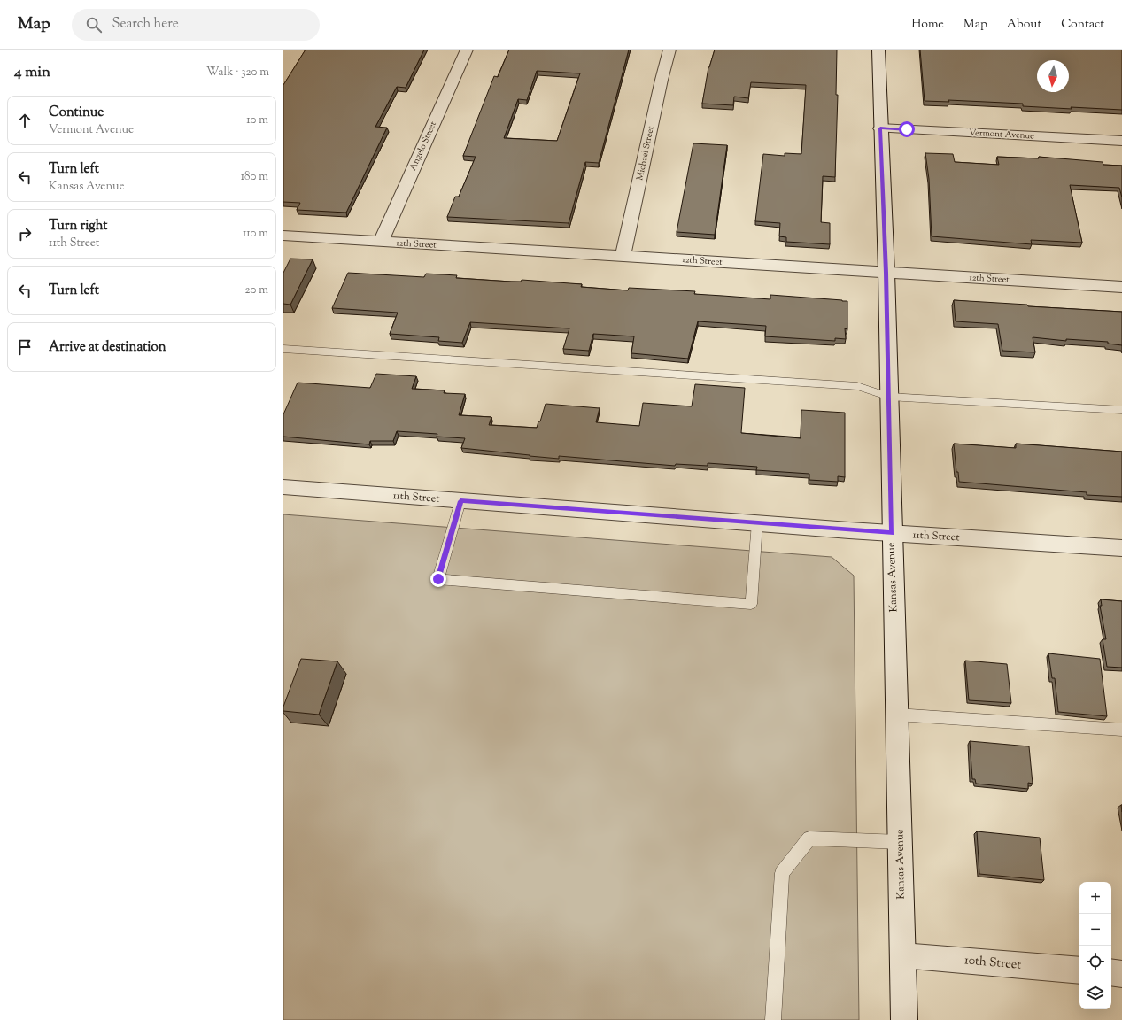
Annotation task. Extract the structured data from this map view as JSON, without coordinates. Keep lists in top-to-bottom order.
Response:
{
  "streets": {
    "street": [
      "Vermont Avenue",
      "Angelo Street",
      "Michael Street",
      "12th Street",
      "11th Street",
      "Kansas Avenue",
      "10th Street"
    ]
  },
  "crossings": [
    ["Vermont Avenue", "Kansas Avenue"],
    ["Angelo Street", "12th Street"],
    ["Michael Street", "12th Street"],
    ["12th Street", "Kansas Avenue"],
    ["11th Street", "Kansas Avenue"],
    ["Kansas Avenue", "10th Street"]
  ],
  "north": "bottom",
  "page": {
    "header": "Map",
    "search": "Search here",
    "nav": [
      "Home",
      "Map",
      "About",
      "Contact"
    ],
    "heading": ["4 min", "Walk · 320 m"],
    "list": [
      ["Continue", "Vermont Avenue", "10 m"],
      ["Turn left", "Kansas Avenue", "180 m"],
      ["Turn right", "11th Street", "110 m"],
      ["Turn left", "20 m"],
      "Arrive at destination"
    ],
    "map_buttons": ["+", "−"]
  }
}
